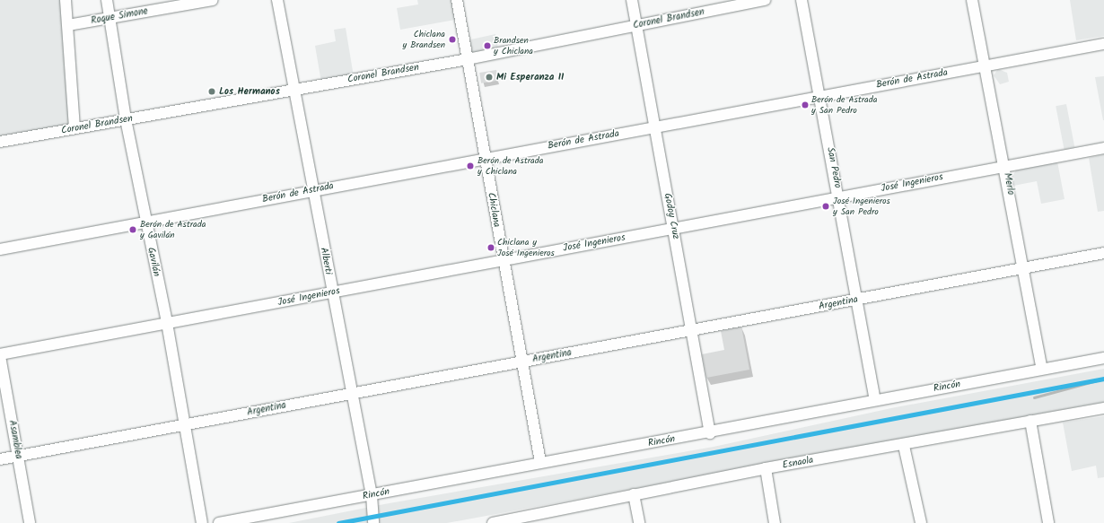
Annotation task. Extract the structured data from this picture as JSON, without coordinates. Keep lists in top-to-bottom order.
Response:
{
  "streets": {
    "street": [
      "Roque Simone",
      "Coronel Brandsen",
      "Berón de Astrada",
      "San Pedro",
      "José Ingenieros",
      "Merlo",
      "Chiclana",
      "Godoy Cruz",
      "Alberti",
      "Gavilán",
      "Argentina",
      "Rincón",
      "Asamblea",
      "Esnaola"
    ]
  },
  "crossings": [
    ["Roque Simone", "Gavilán"],
    ["Coronel Brandsen", "Chiclana"],
    ["Coronel Brandsen", "Godoy Cruz"],
    ["Coronel Brandsen", "Alberti"],
    ["Coronel Brandsen", "Gavilán"],
    ["Berón de Astrada", "San Pedro"],
    ["Berón de Astrada", "Merlo"],
    ["Berón de Astrada", "Chiclana"],
    ["Berón de Astrada", "Godoy Cruz"],
    ["Berón de Astrada", "Alberti"],
    ["Berón de Astrada", "Gavilán"],
    ["San Pedro", "José Ingenieros"],
    ["San Pedro", "Argentina"],
    ["San Pedro", "Rincón"],
    ["José Ingenieros", "Merlo"],
    ["José Ingenieros", "Chiclana"],
    ["José Ingenieros", "Godoy Cruz"],
    ["José Ingenieros", "Alberti"],
    ["José Ingenieros", "Gavilán"],
    ["José Ingenieros", "Asamblea"],
    ["Merlo", "Argentina"],
    ["Merlo", "Rincón"],
    ["Chiclana", "Argentina"],
    ["Chiclana", "Rincón"],
    ["Godoy Cruz", "Argentina"],
    ["Godoy Cruz", "Rincón"],
    ["Alberti", "Argentina"],
    ["Alberti", "Rincón"],
    ["Gavilán", "Argentina"],
    ["Argentina", "Asamblea"]
  ],
  "places": [
    "Chiclana y Brandsen",
    "Brandsen y Chiclana",
    "Mi Esperanza II",
    "Los Hermanos",
    "Berón de Astrada y San Pedro",
    "Berón de Astrada y Chiclana",
    "José Ingenieros y San Pedro",
    "Berón de Astrada y Gavilán",
    "Chiclana y José Ingenieros"
  ]
}
